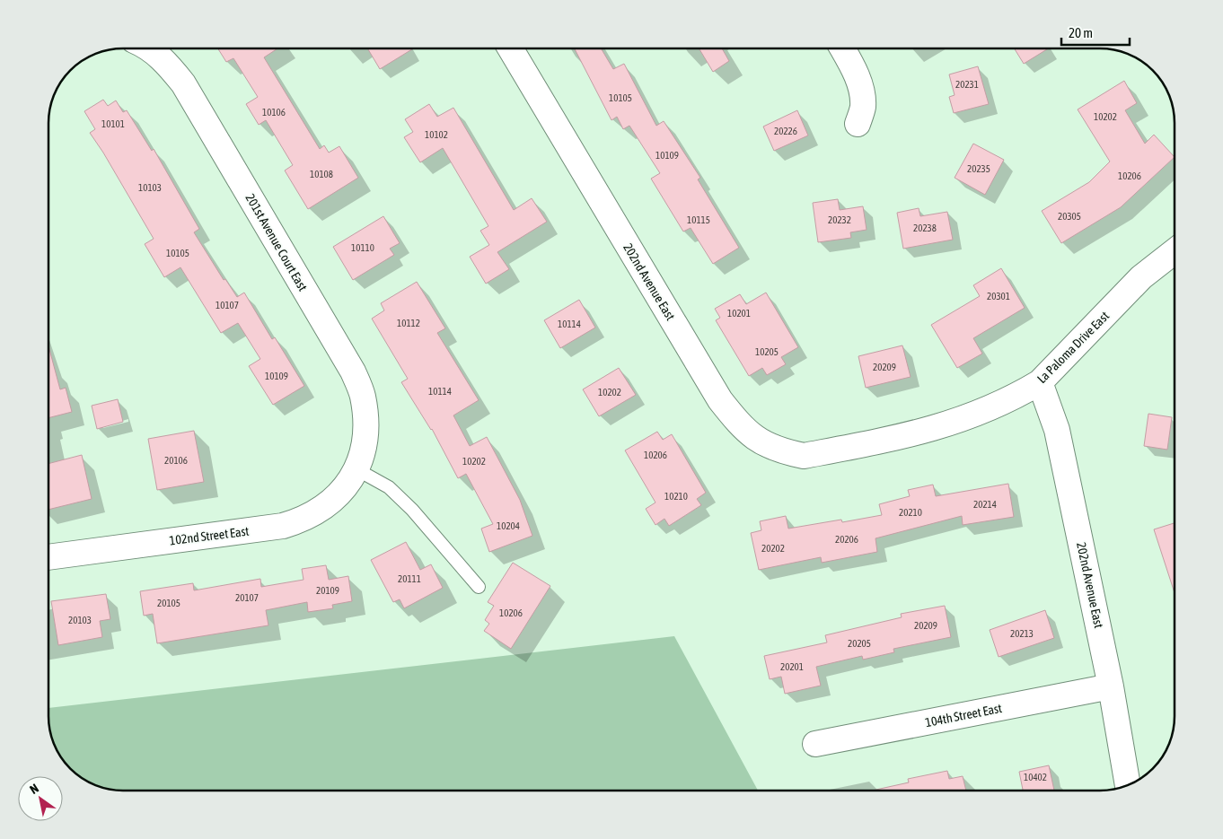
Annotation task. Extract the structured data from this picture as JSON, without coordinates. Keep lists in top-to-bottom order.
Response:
{
  "streets": {
    "street": [
      "201st Avenue Court East",
      "202nd Avenue East",
      "La Paloma Drive East",
      "102nd Street East",
      "104th Street East"
    ]
  },
  "crossings": [
    ["201st Avenue Court East", "102nd Street East"],
    ["202nd Avenue East", "La Paloma Drive East"],
    ["202nd Avenue East", "104th Street East"]
  ],
  "house_numbers": [
    "20231",
    "10105",
    "10106",
    "10202",
    "10101",
    "20226",
    "10102",
    "10109",
    "20235",
    "10108",
    "10206",
    "10103",
    "20305",
    "10115",
    "20232",
    "20238",
    "10110",
    "10105",
    "20301",
    "10107",
    "10201",
    "10112",
    "10114",
    "10205",
    "20209",
    "10109",
    "10114",
    "10202",
    "10206",
    "20106",
    "10202",
    "10210",
    "20214",
    "20210",
    "10204",
    "20206",
    "20202",
    "20111",
    "20109",
    "20107",
    "20105",
    "10206",
    "20103",
    "20209",
    "20213",
    "20205",
    "20201",
    "10402"
  ],
  "scale_bar": "20 m",
  "north": "top left"
}
